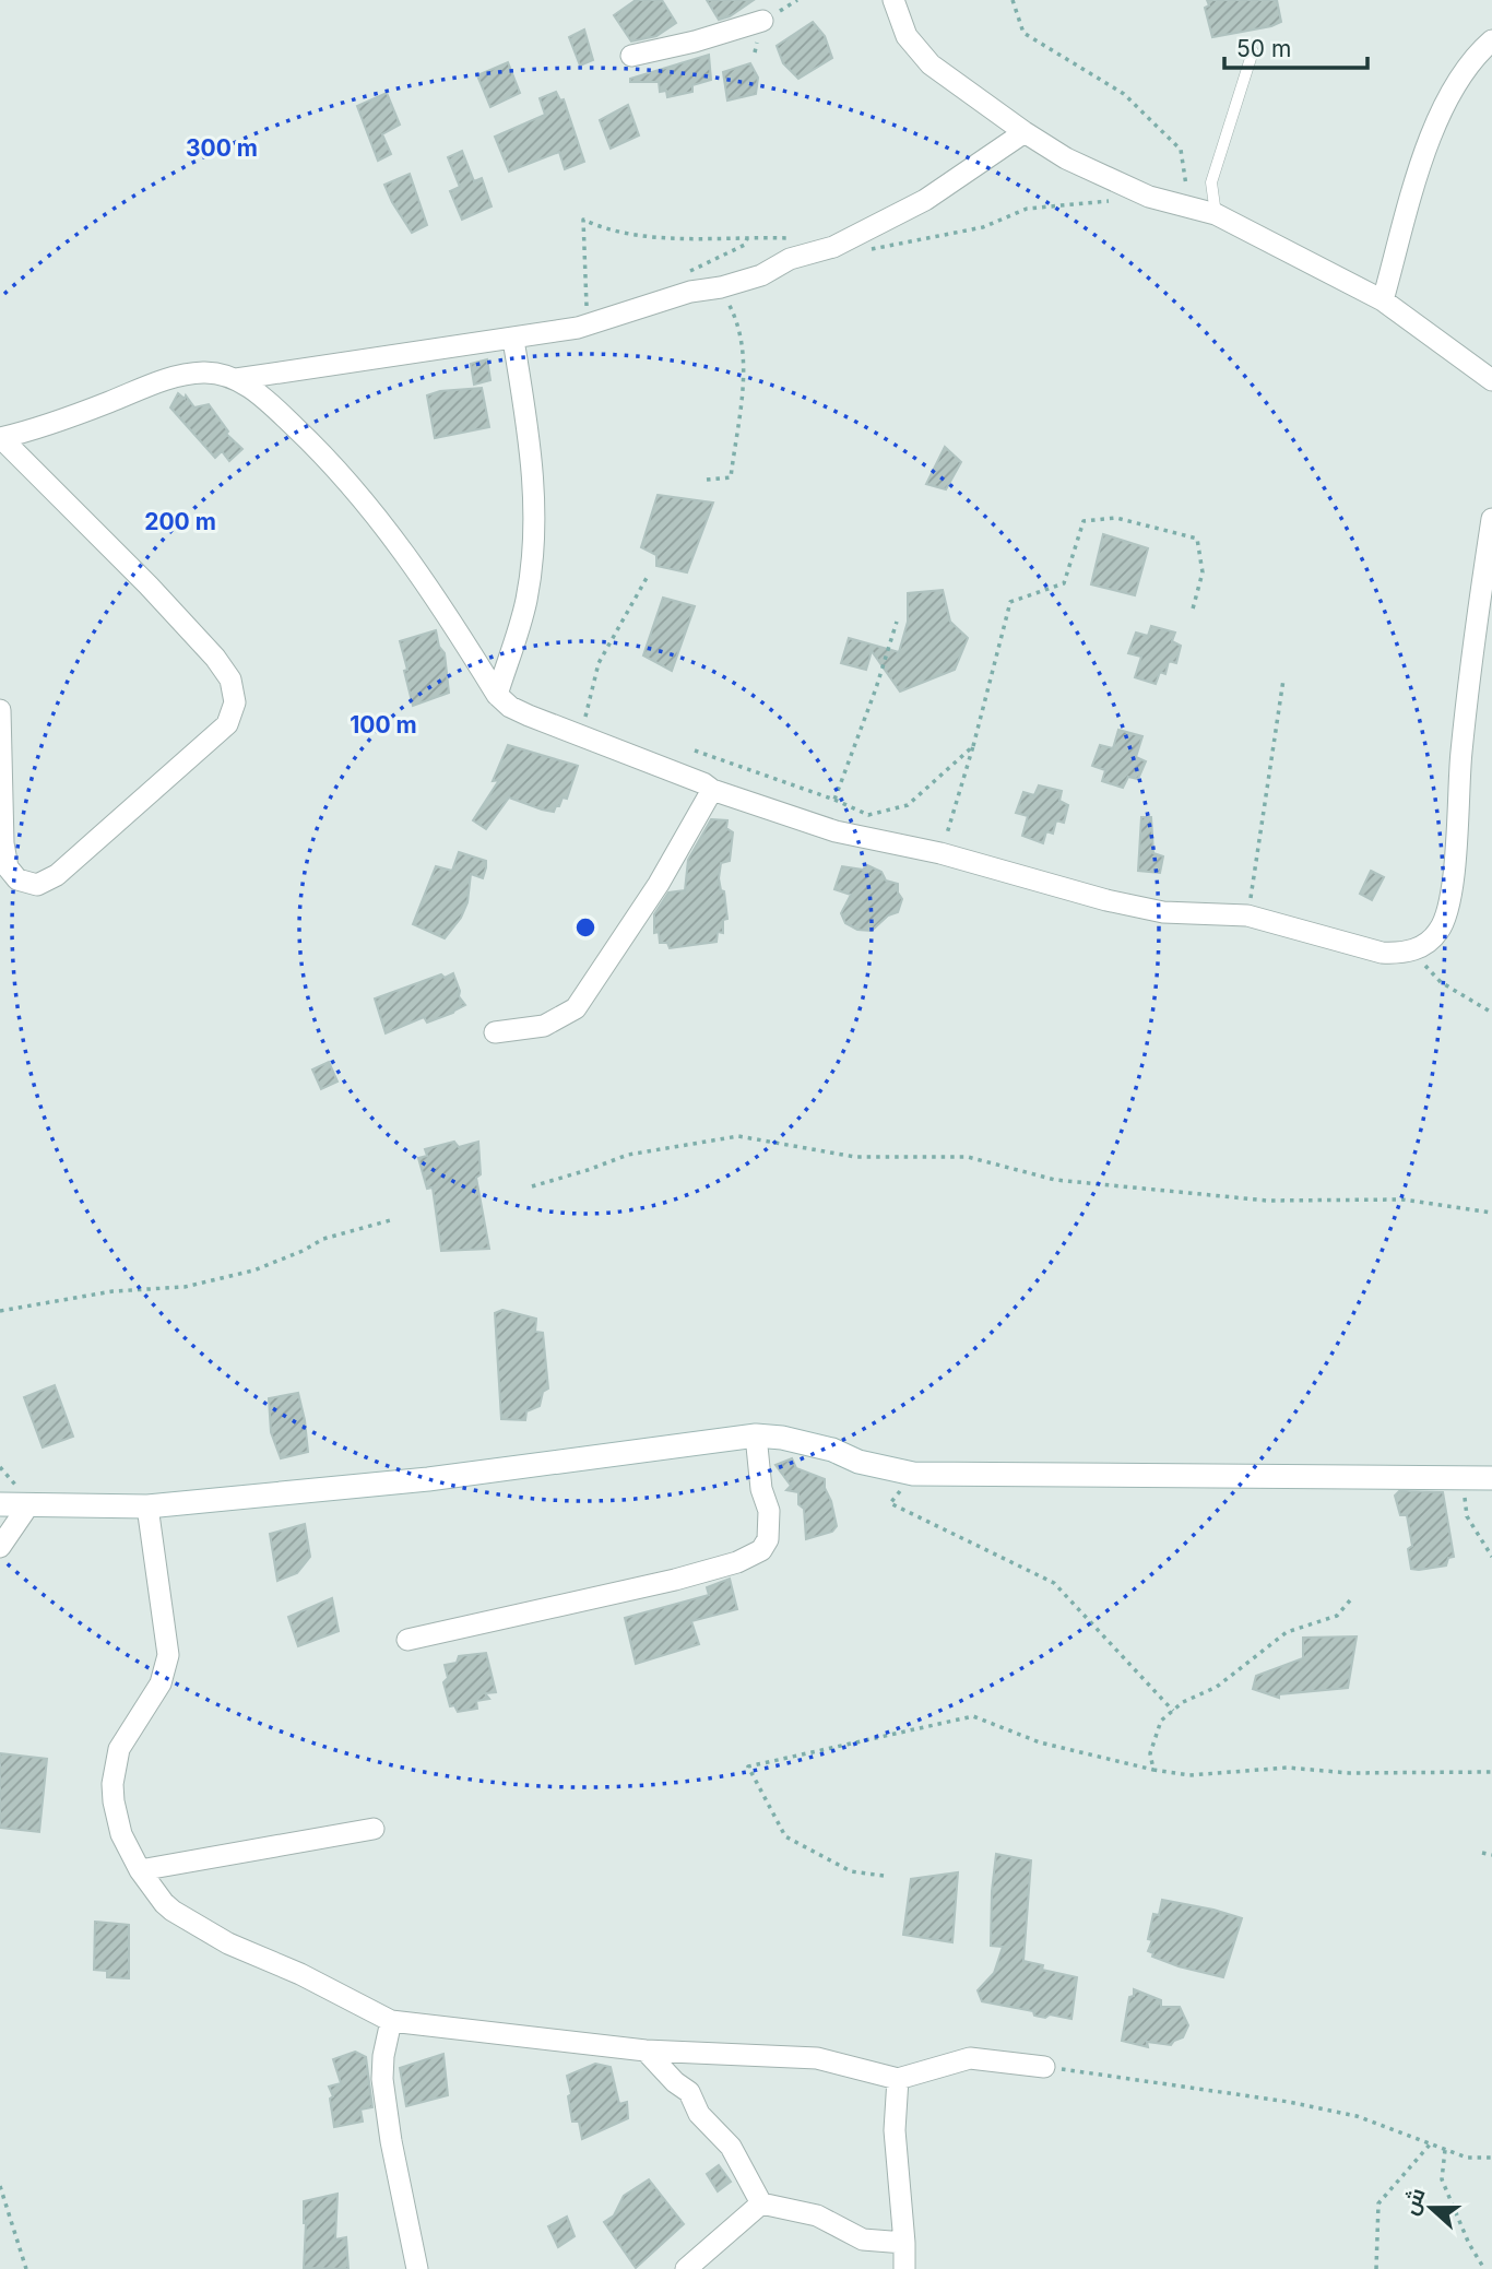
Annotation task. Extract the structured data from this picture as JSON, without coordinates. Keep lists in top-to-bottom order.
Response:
{
  "scale_bar": "50 m",
  "north": "left",
  "rings": ["300 m", "200 m", "100 m"]
}
